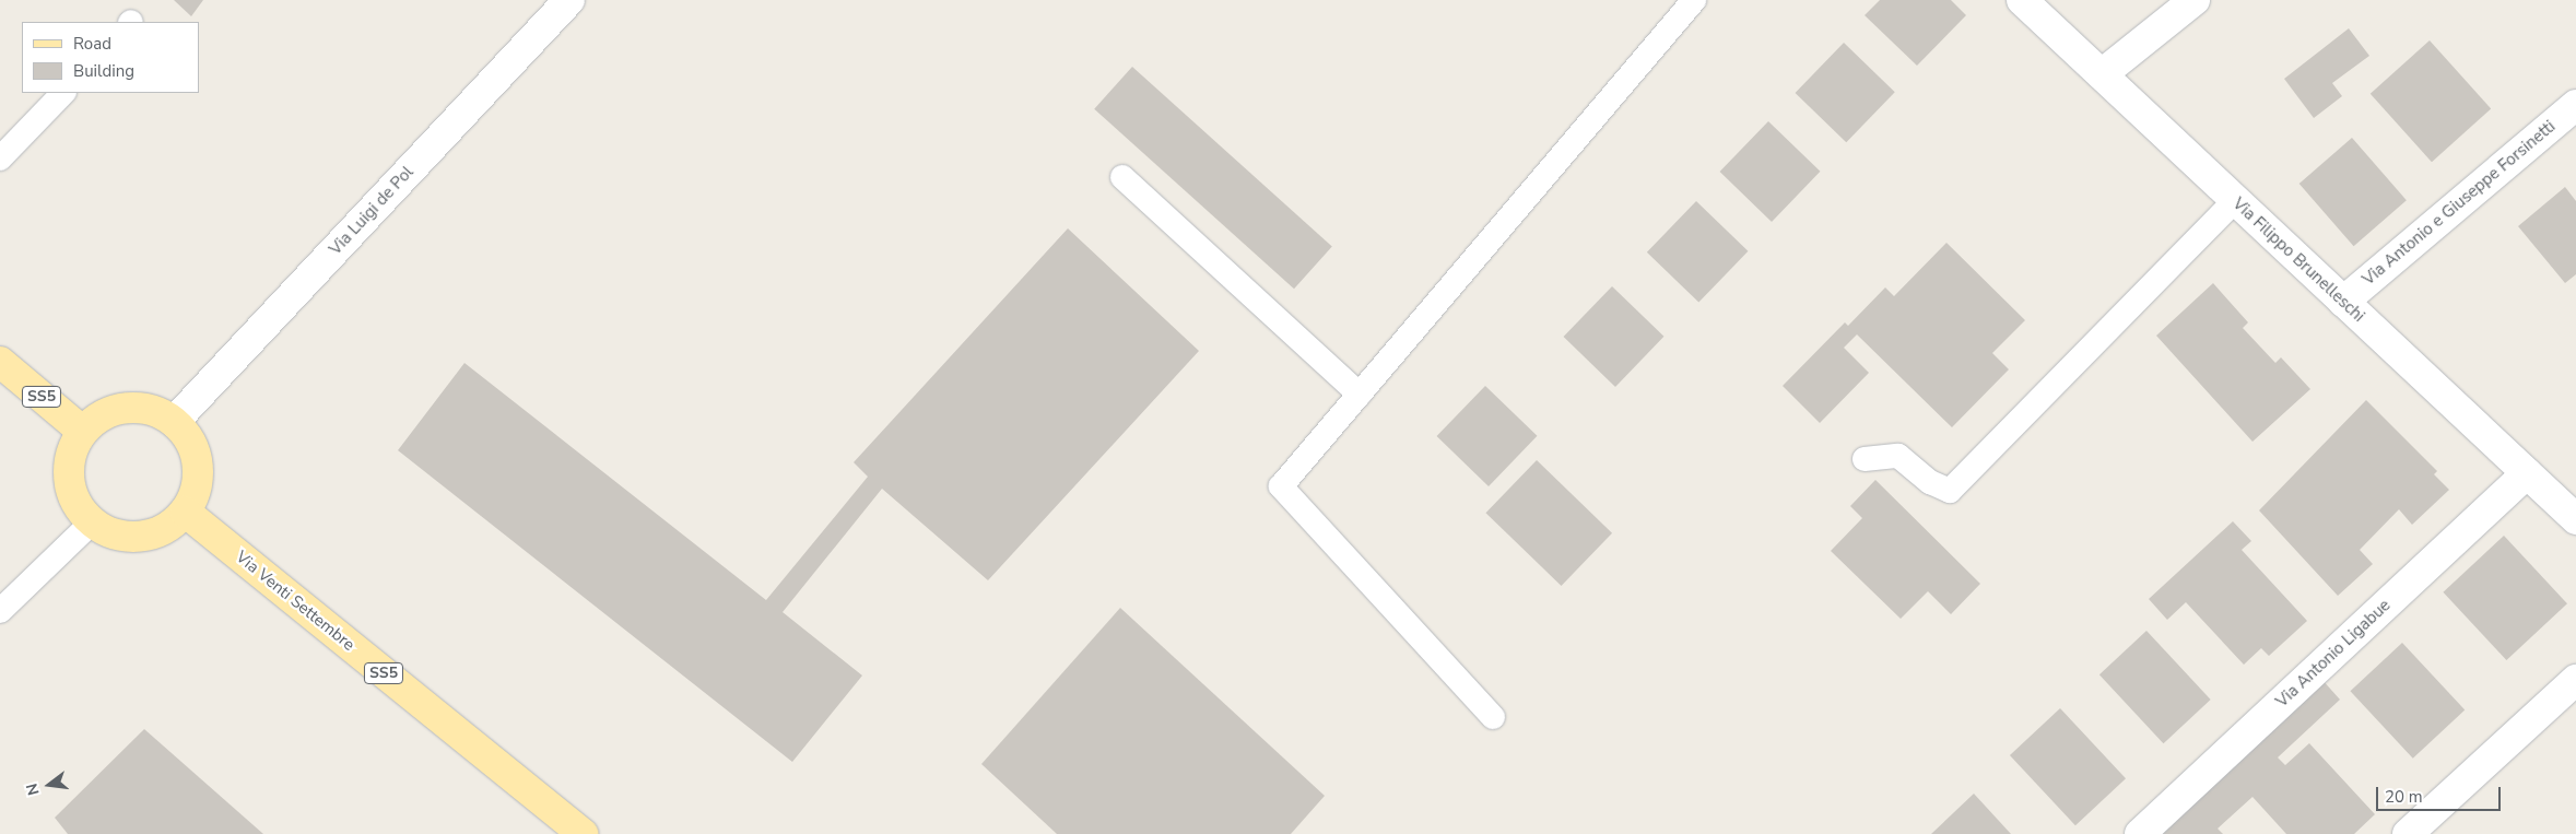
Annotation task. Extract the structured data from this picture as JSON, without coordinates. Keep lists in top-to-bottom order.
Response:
{
  "streets": {
    "main road": ["SS5", "Via Venti Settembre"],
    "street": [
      "Via Antonio e Giuseppe Forsinetti",
      "Via Luigi de Pol",
      "Via Filippo Brunelleschi",
      "Via Antonio Ligabue"
    ]
  },
  "crossings": [
    ["Via Antonio e Giuseppe Forsinetti", "Via Filippo Brunelleschi"],
    ["Via Luigi de Pol", "SS5"],
    ["Via Luigi de Pol", "Via Venti Settembre"],
    ["Via Filippo Brunelleschi", "Via Antonio Ligabue"],
    ["SS5", "Via Venti Settembre"]
  ],
  "legend": ["Road", "Building"],
  "scale_bar": "20 m",
  "north": "left"
}
